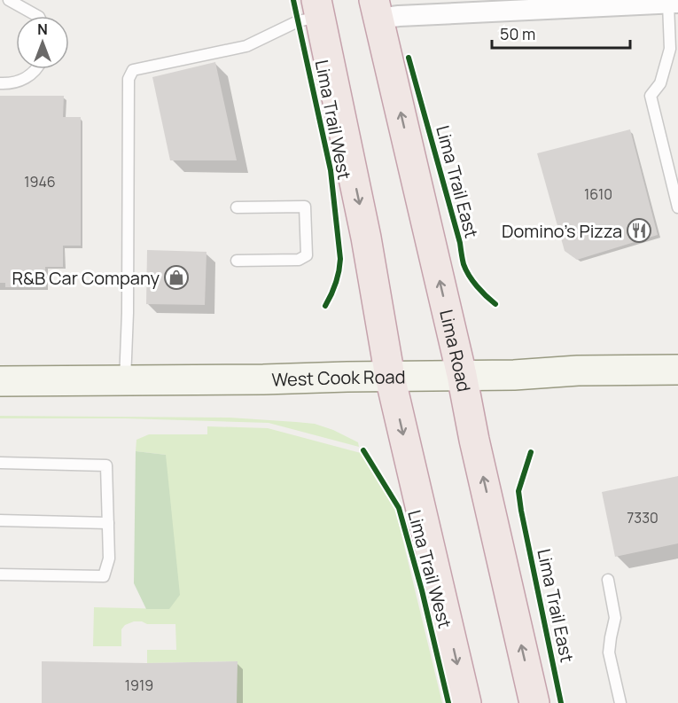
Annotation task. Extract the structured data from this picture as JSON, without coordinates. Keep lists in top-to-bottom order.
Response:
{
  "streets": {
    "highway": ["Lima Road"],
    "main road": ["West Cook Road"],
    "cycle path": ["Lima Trail West", "Lima Trail East"]
  },
  "crossings": [
    ["Lima Road", "West Cook Road"]
  ],
  "places": {
    "restaurant": ["Domino's Pizza"],
    "shop": ["R&B Car Company"]
  },
  "house_numbers": [
    "1946",
    "1610",
    "7330",
    "1919"
  ],
  "scale_bar": "50 m",
  "north": "top"
}
